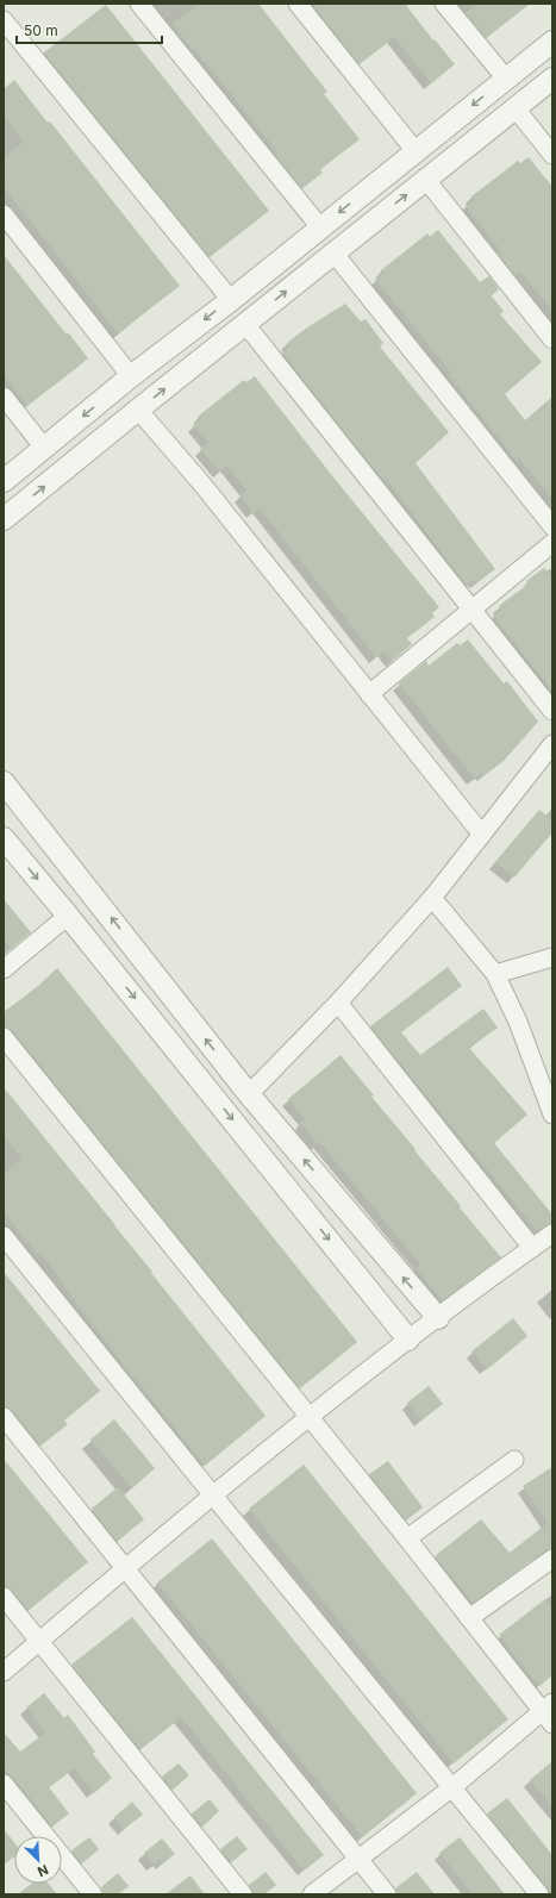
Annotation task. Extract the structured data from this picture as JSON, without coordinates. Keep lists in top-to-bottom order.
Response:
{
  "scale_bar": "50 m",
  "north": "bottom right"
}
